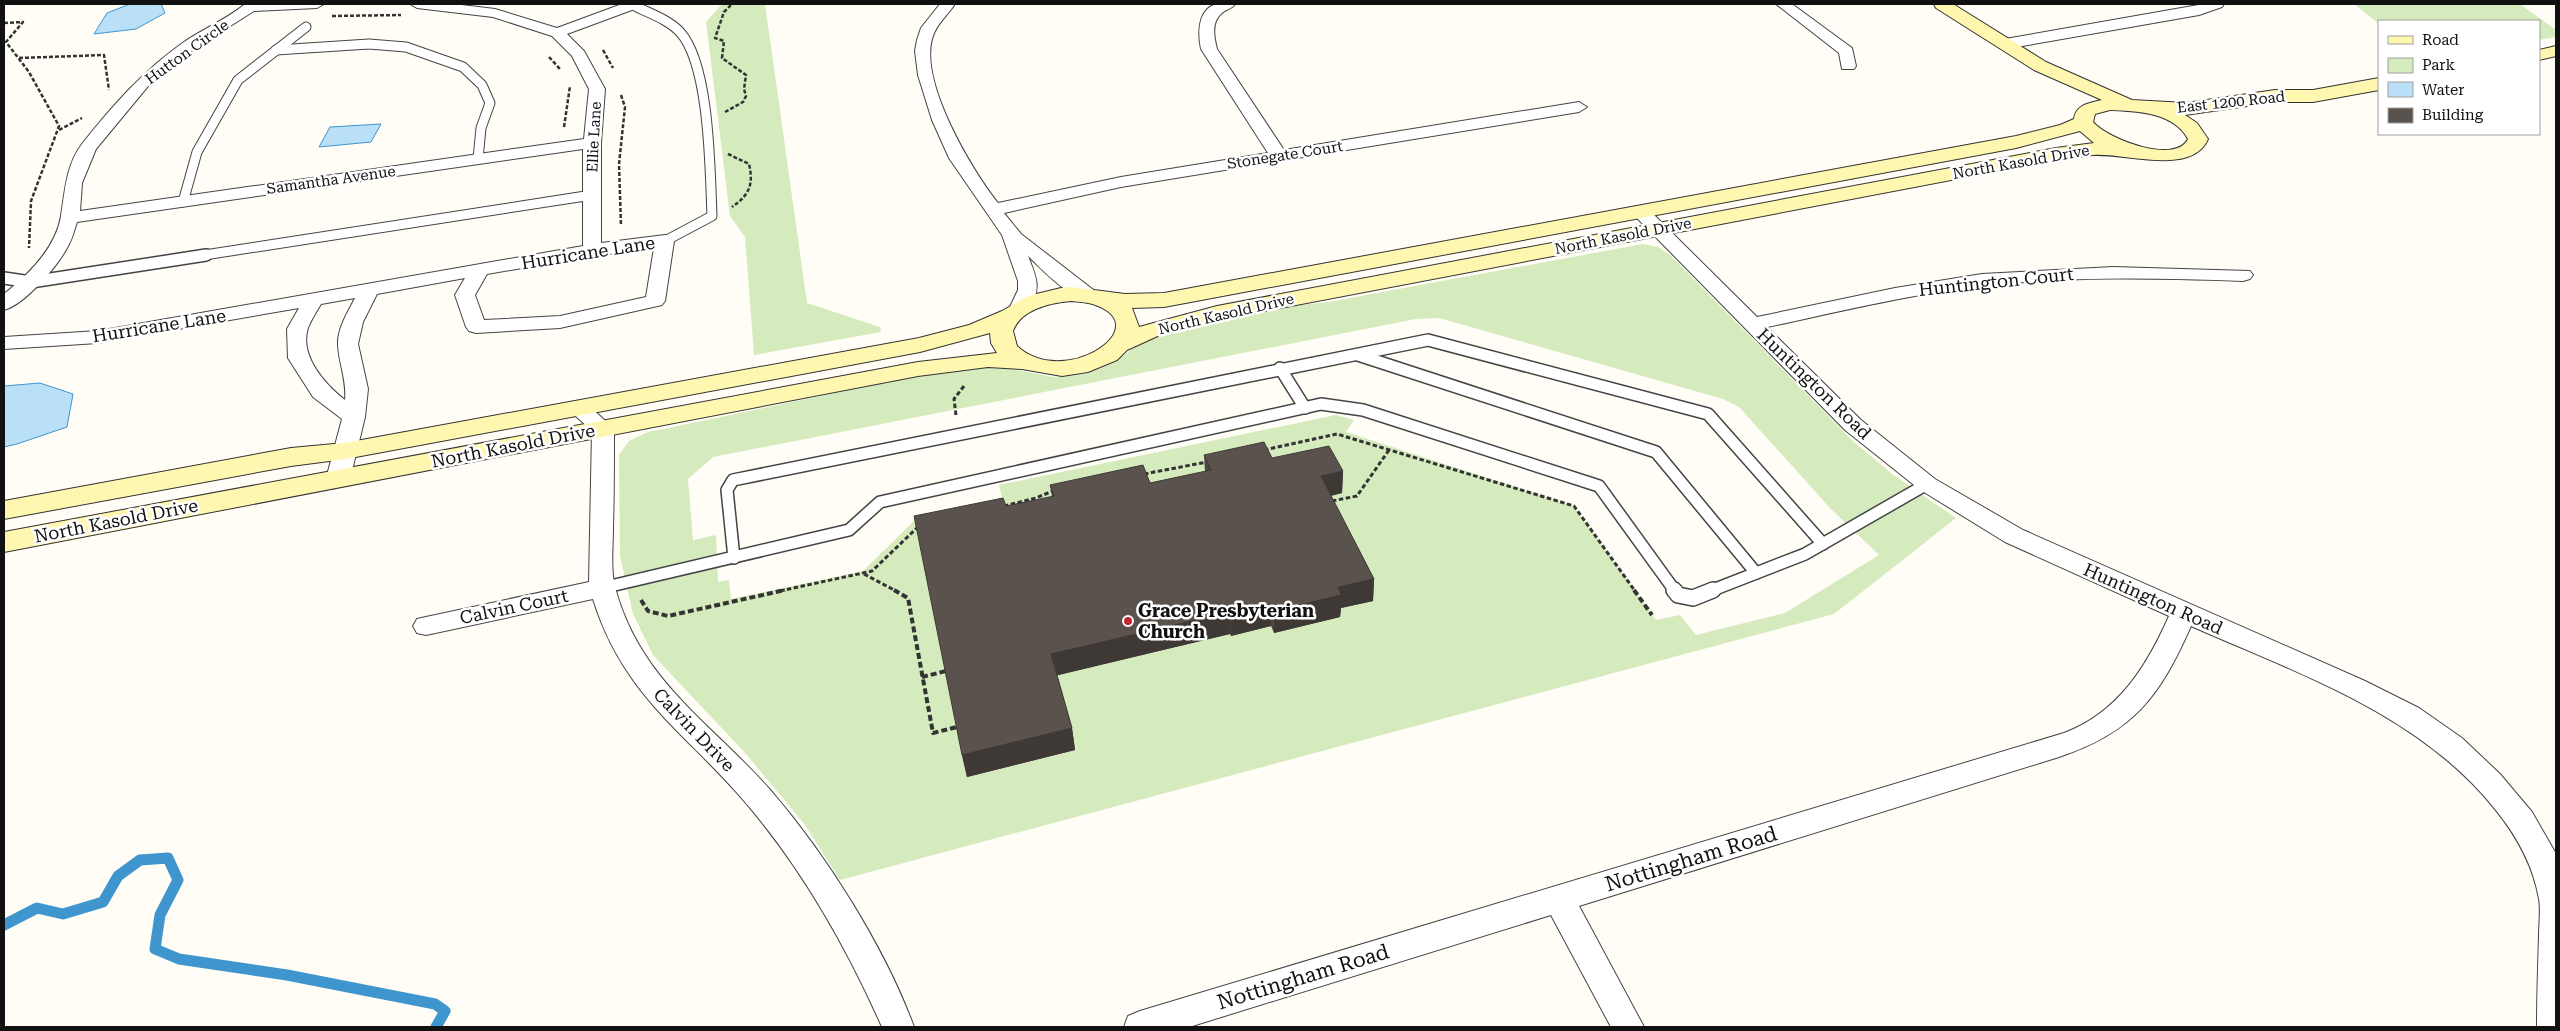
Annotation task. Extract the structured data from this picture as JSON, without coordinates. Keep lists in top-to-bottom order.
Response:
{
  "streets": {
    "main road": ["East 1200 Road", "North Kasold Drive"],
    "street": [
      "Hutton Circle",
      "Ellie Lane",
      "Stonegate Court",
      "Samantha Avenue",
      "Hurricane Lane",
      "Huntington Court",
      "Huntington Road",
      "Calvin Court",
      "Calvin Drive",
      "Nottingham Road"
    ]
  },
  "crossings": [
    ["Hutton Circle", "Samantha Avenue"],
    ["Ellie Lane", "Samantha Avenue"],
    ["Ellie Lane", "Hurricane Lane"],
    ["North Kasold Drive", "Huntington Road"],
    ["North Kasold Drive", "Calvin Drive"],
    ["Huntington Court", "Huntington Road"],
    ["Huntington Road", "Nottingham Road"],
    ["Calvin Court", "Calvin Drive"]
  ],
  "places": ["Grace Presbyterian Church"],
  "legend": [
    "Road",
    "Park",
    "Water",
    "Building"
  ]
}
